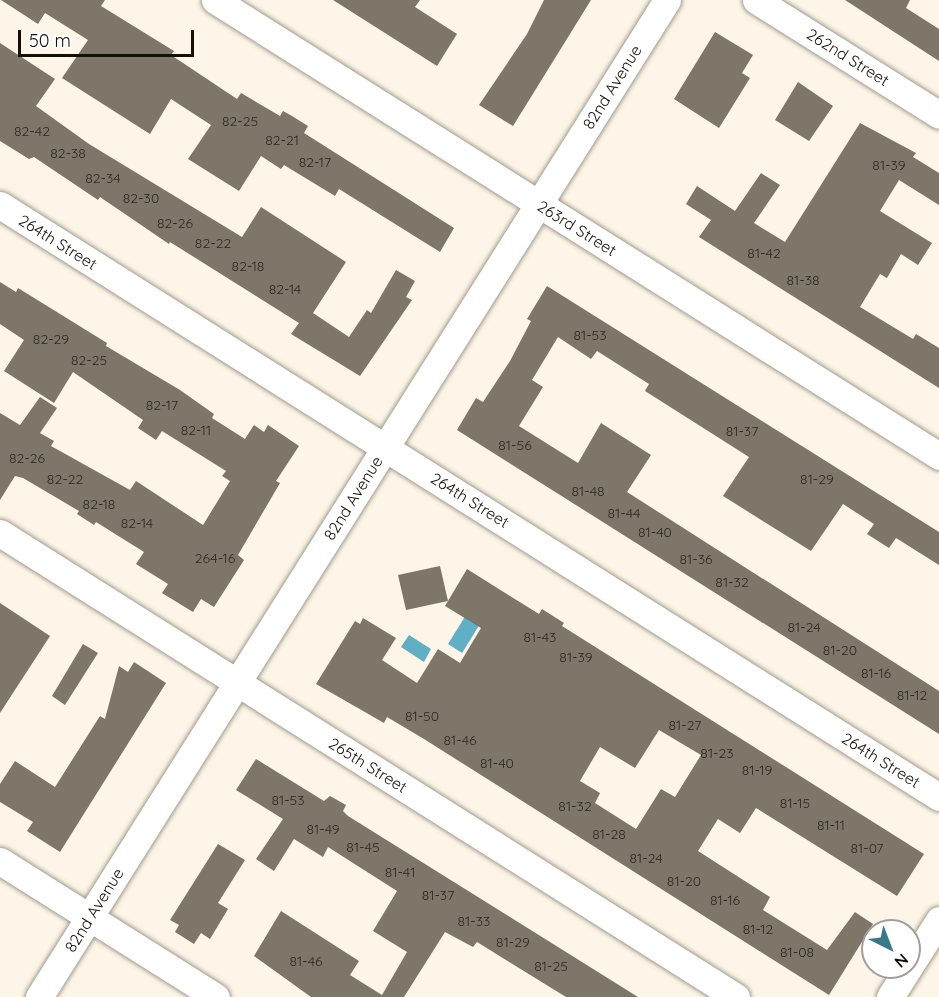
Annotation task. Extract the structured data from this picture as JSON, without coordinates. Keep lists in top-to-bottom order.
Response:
{
  "streets": {
    "street": [
      "262nd Street",
      "82nd Avenue",
      "263rd Street",
      "264th Street",
      "265th Street"
    ]
  },
  "crossings": [
    ["82nd Avenue", "263rd Street"],
    ["82nd Avenue", "264th Street"],
    ["82nd Avenue", "265th Street"]
  ],
  "house_numbers": [
    "82-25",
    "82-42",
    "82-21",
    "82-38",
    "82-17",
    "81-39",
    "82-34",
    "82-30",
    "82-26",
    "82-22",
    "81-42",
    "82-18",
    "81-38",
    "82-14",
    "81-53",
    "82-29",
    "82-25",
    "82-17",
    "82-11",
    "81-37",
    "81-56",
    "82-26",
    "82-22",
    "81-29",
    "81-48",
    "82-18",
    "81-44",
    "82-14",
    "81-40",
    "264-16",
    "81-36",
    "81-32",
    "81-24",
    "81-43",
    "81-20",
    "81-39",
    "81-16",
    "81-12",
    "81-50",
    "81-27",
    "81-46",
    "81-23",
    "81-40",
    "81-19",
    "81-53",
    "81-15",
    "81-32",
    "81-11",
    "81-49",
    "81-28",
    "81-45",
    "81-07",
    "81-24",
    "81-41",
    "81-20",
    "81-37",
    "81-16",
    "81-33",
    "81-12",
    "81-29",
    "81-08",
    "81-46",
    "81-25"
  ],
  "scale_bar": "50 m",
  "north": "bottom right"
}
